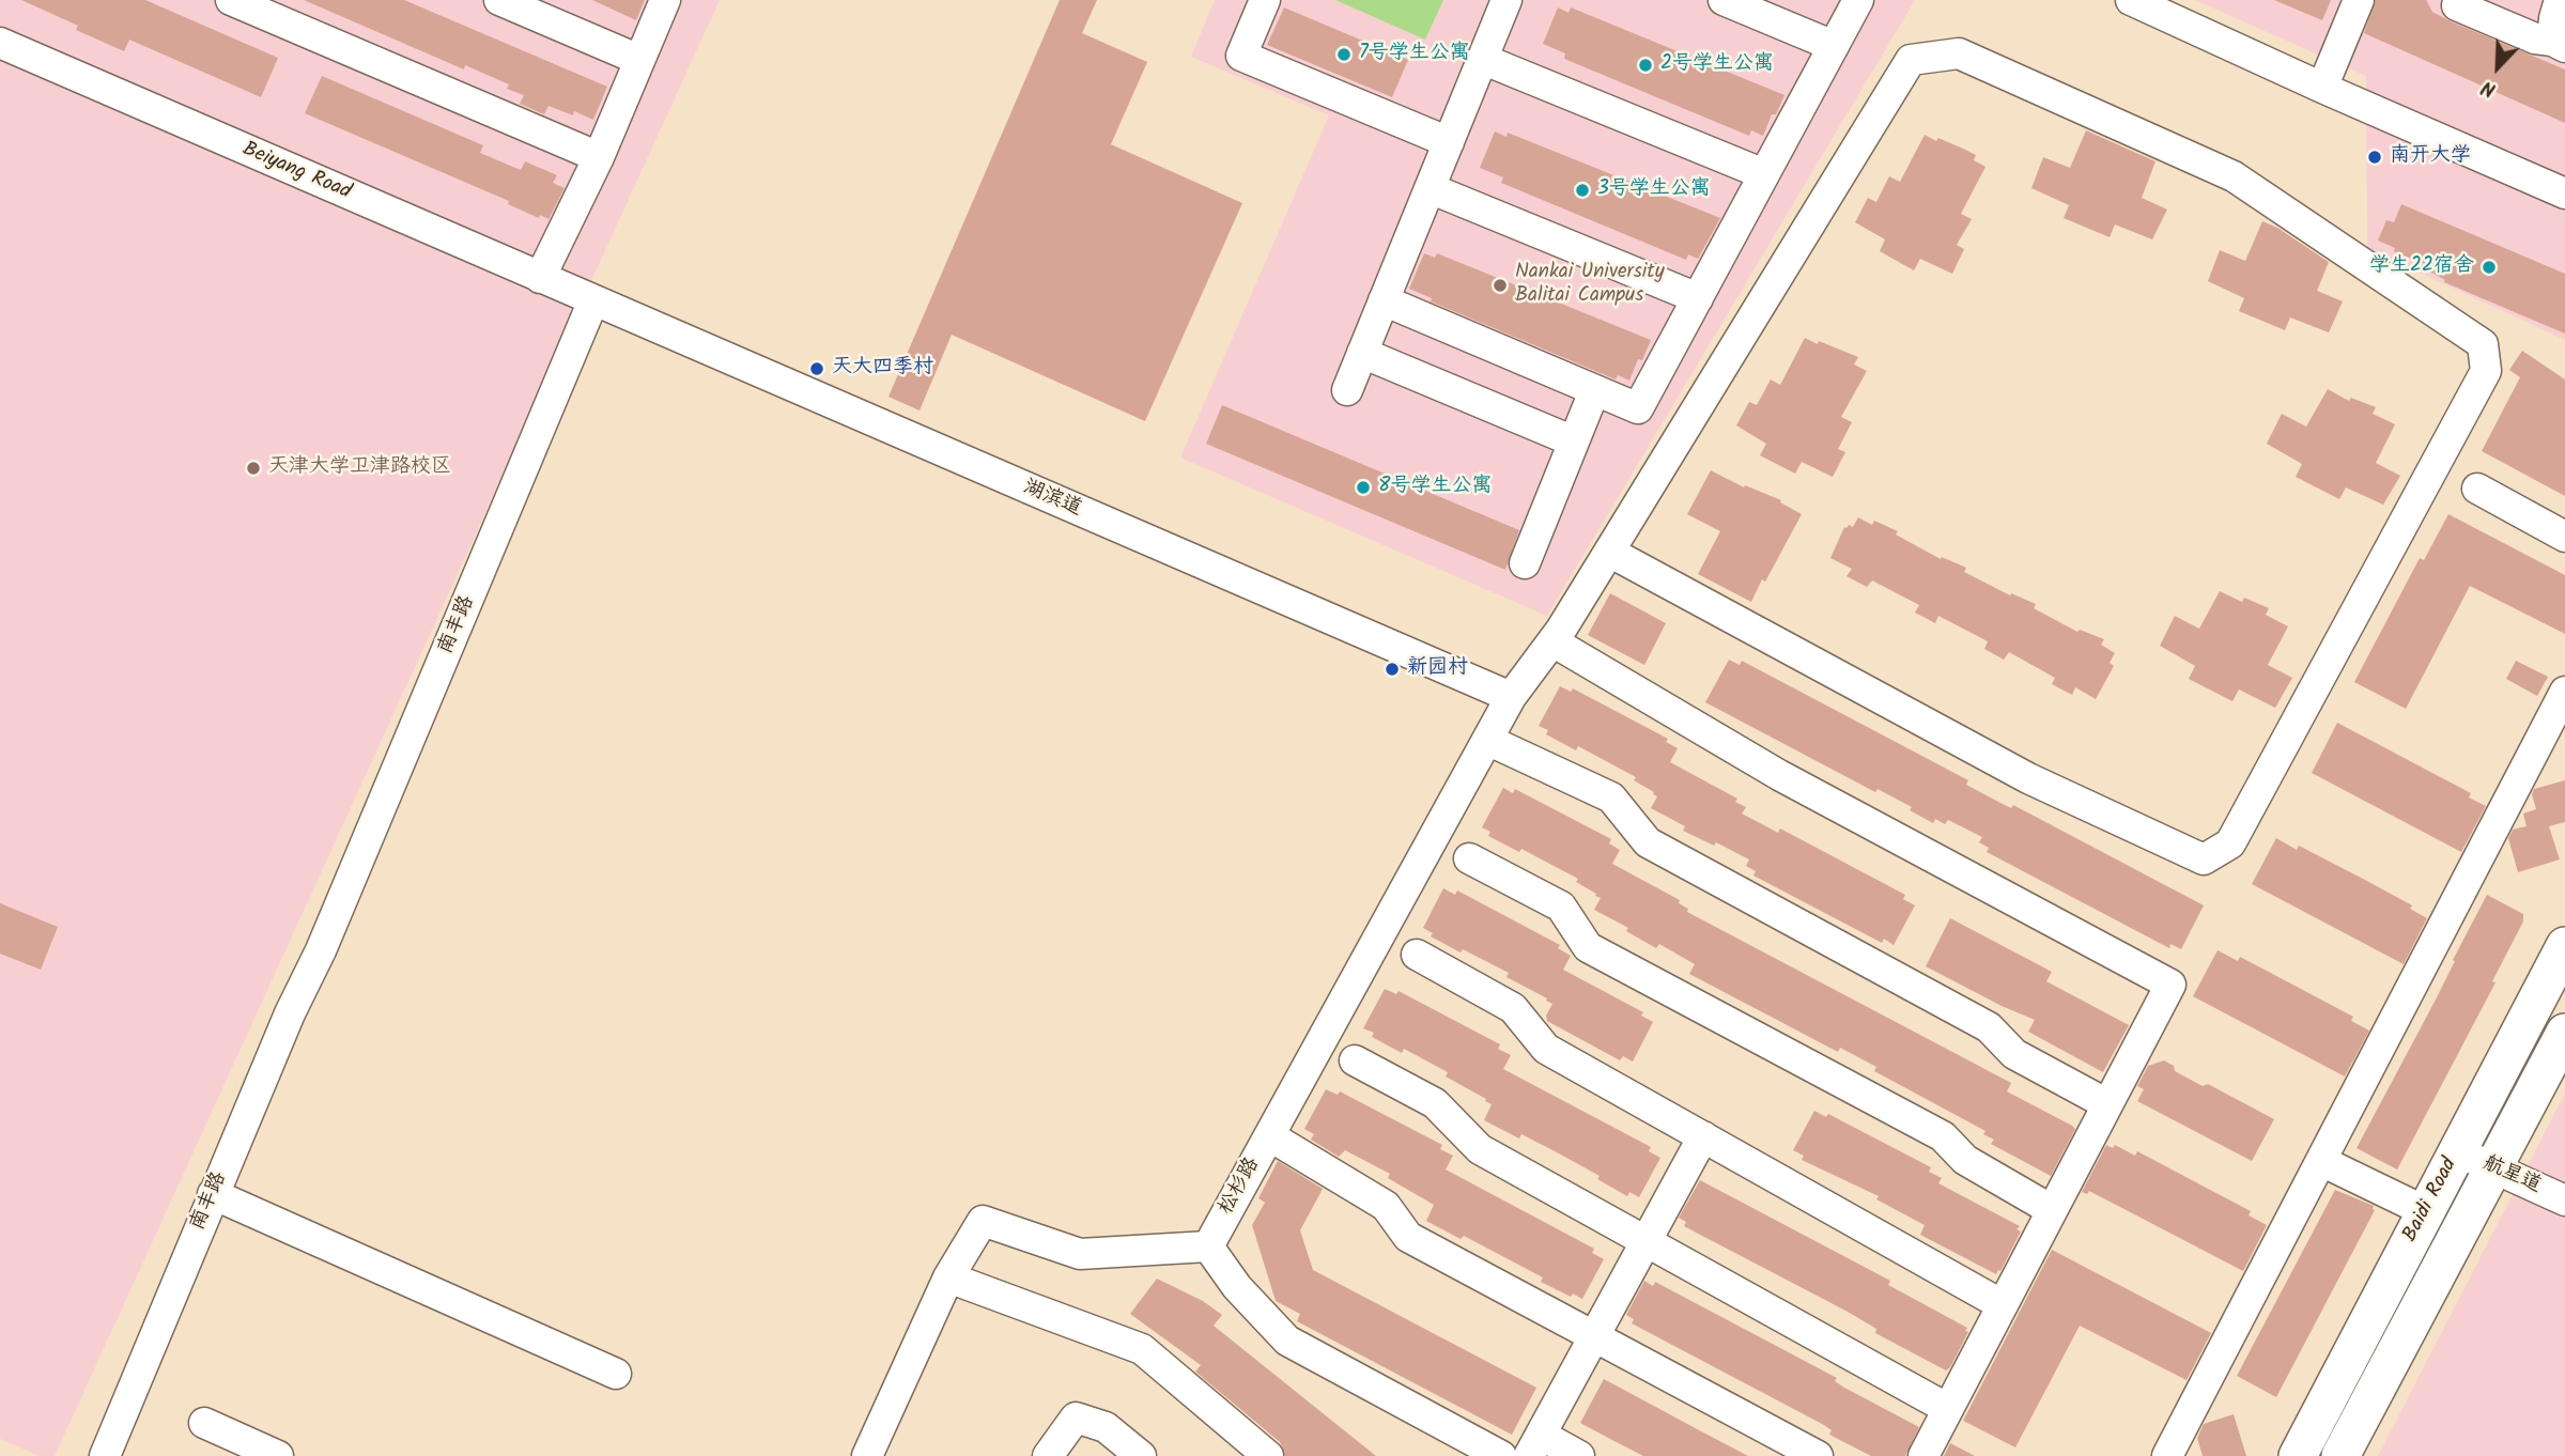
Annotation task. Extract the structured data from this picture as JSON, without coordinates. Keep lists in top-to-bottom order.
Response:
{
  "streets": {
    "main road": ["Baidi Road"],
    "street": [
      "Beiyang Road",
      "湖滨道",
      "南丰路",
      "航星道",
      "松杉路"
    ]
  },
  "crossings": [
    ["Beiyang Road", "湖滨道"],
    ["Beiyang Road", "南丰路"],
    ["湖滨道", "南丰路"],
    ["湖滨道", "松杉路"],
    ["航星道", "Baidi Road"]
  ],
  "places": [
    "7号学生公寓",
    "2号学生公寓",
    "南开大学",
    "3号学生公寓",
    "学生22宿舍",
    "Nankai University Balitai Campus",
    "天大四季村",
    "天津大学卫津路校区",
    "8号学生公寓",
    "新园村"
  ],
  "north": "bottom left"
}
